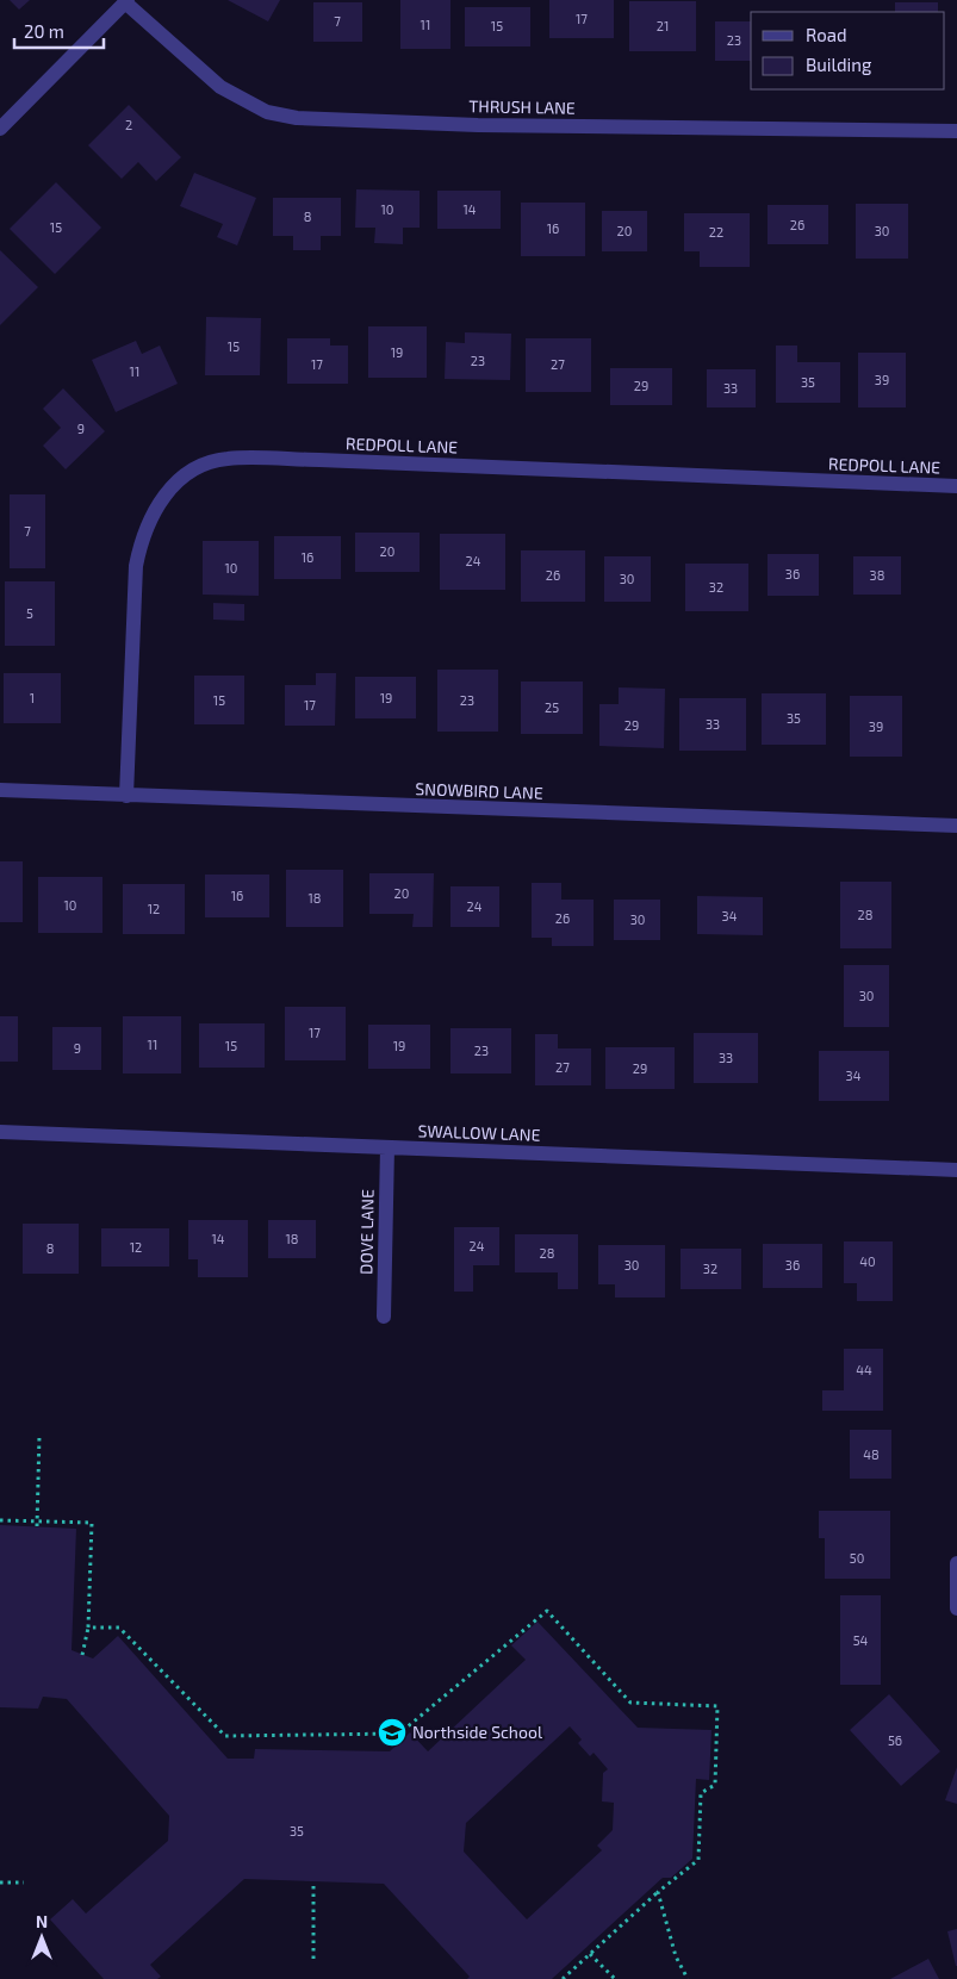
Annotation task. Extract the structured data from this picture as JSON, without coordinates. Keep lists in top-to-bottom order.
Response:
{
  "streets": {
    "street": [
      "THRUSH LANE",
      "REDPOLL LANE",
      "SNOWBIRD LANE",
      "SWALLOW LANE",
      "DOVE LANE"
    ]
  },
  "crossings": [
    ["REDPOLL LANE", "SNOWBIRD LANE"],
    ["SWALLOW LANE", "DOVE LANE"]
  ],
  "places": {
    "school or university": ["Northside School"]
  },
  "house_numbers": [
    "17",
    "7",
    "11",
    "15",
    "21",
    "23",
    "2",
    "10",
    "14",
    "8",
    "26",
    "15",
    "16",
    "20",
    "30",
    "22",
    "15",
    "19",
    "23",
    "17",
    "27",
    "11",
    "39",
    "35",
    "29",
    "33",
    "9",
    "7",
    "20",
    "16",
    "24",
    "10",
    "36",
    "26",
    "38",
    "30",
    "32",
    "5",
    "1",
    "19",
    "15",
    "23",
    "17",
    "25",
    "35",
    "33",
    "29",
    "39",
    "20",
    "16",
    "18",
    "10",
    "24",
    "12",
    "28",
    "34",
    "26",
    "30",
    "30",
    "17",
    "11",
    "15",
    "19",
    "9",
    "23",
    "33",
    "27",
    "29",
    "34",
    "14",
    "18",
    "24",
    "12",
    "8",
    "28",
    "40",
    "30",
    "36",
    "32",
    "44",
    "48",
    "50",
    "54",
    "56",
    "35"
  ],
  "legend": ["Road", "Building"],
  "scale_bar": "20 m",
  "north": "top"
}
